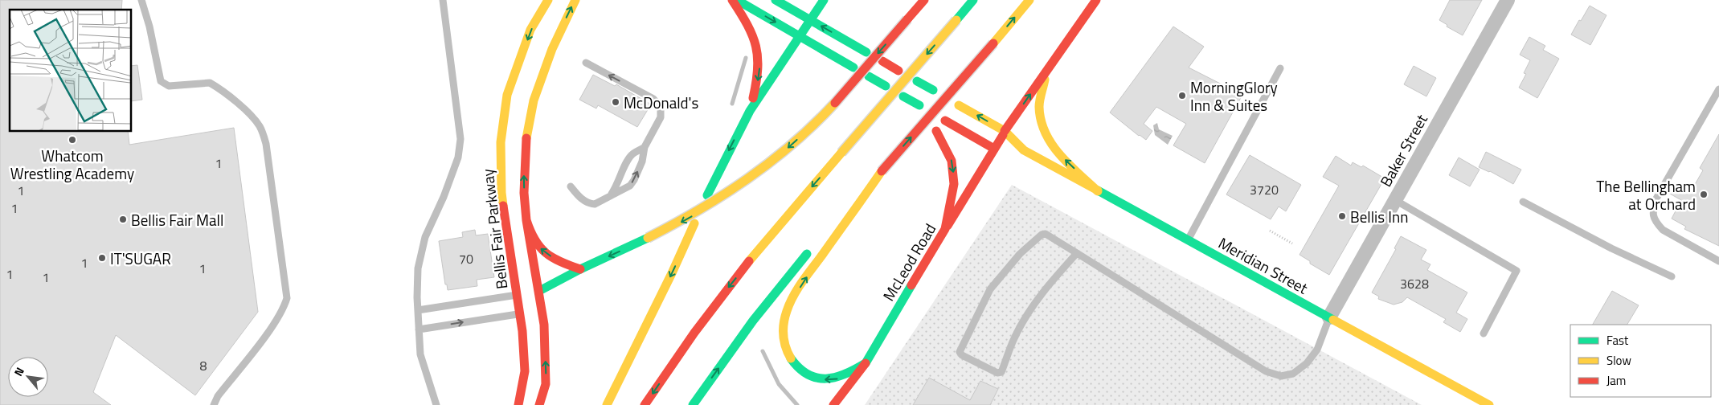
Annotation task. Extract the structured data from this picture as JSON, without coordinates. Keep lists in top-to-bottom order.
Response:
{
  "streets": {
    "main road": ["Bellis Fair Parkway", "McLeod Road", "Meridian Street"],
    "street": ["Baker Street"]
  },
  "crossings": [
    ["Baker Street", "Meridian Street"],
    ["McLeod Road", "Meridian Street"]
  ],
  "places": [
    "MorningGlory Inn & Suites",
    "McDonald's",
    "Whatcom Wrestling Academy",
    "The Bellingham at Orchard",
    "Bellis Inn",
    "Bellis Fair Mall",
    "IT'SUGAR"
  ],
  "house_numbers": [
    "1",
    "3720",
    "1",
    "1",
    "70",
    "1",
    "1",
    "1",
    "1",
    "3628",
    "8"
  ],
  "legend": ["Fast", "Slow", "Jam"],
  "north": "top left"
}
